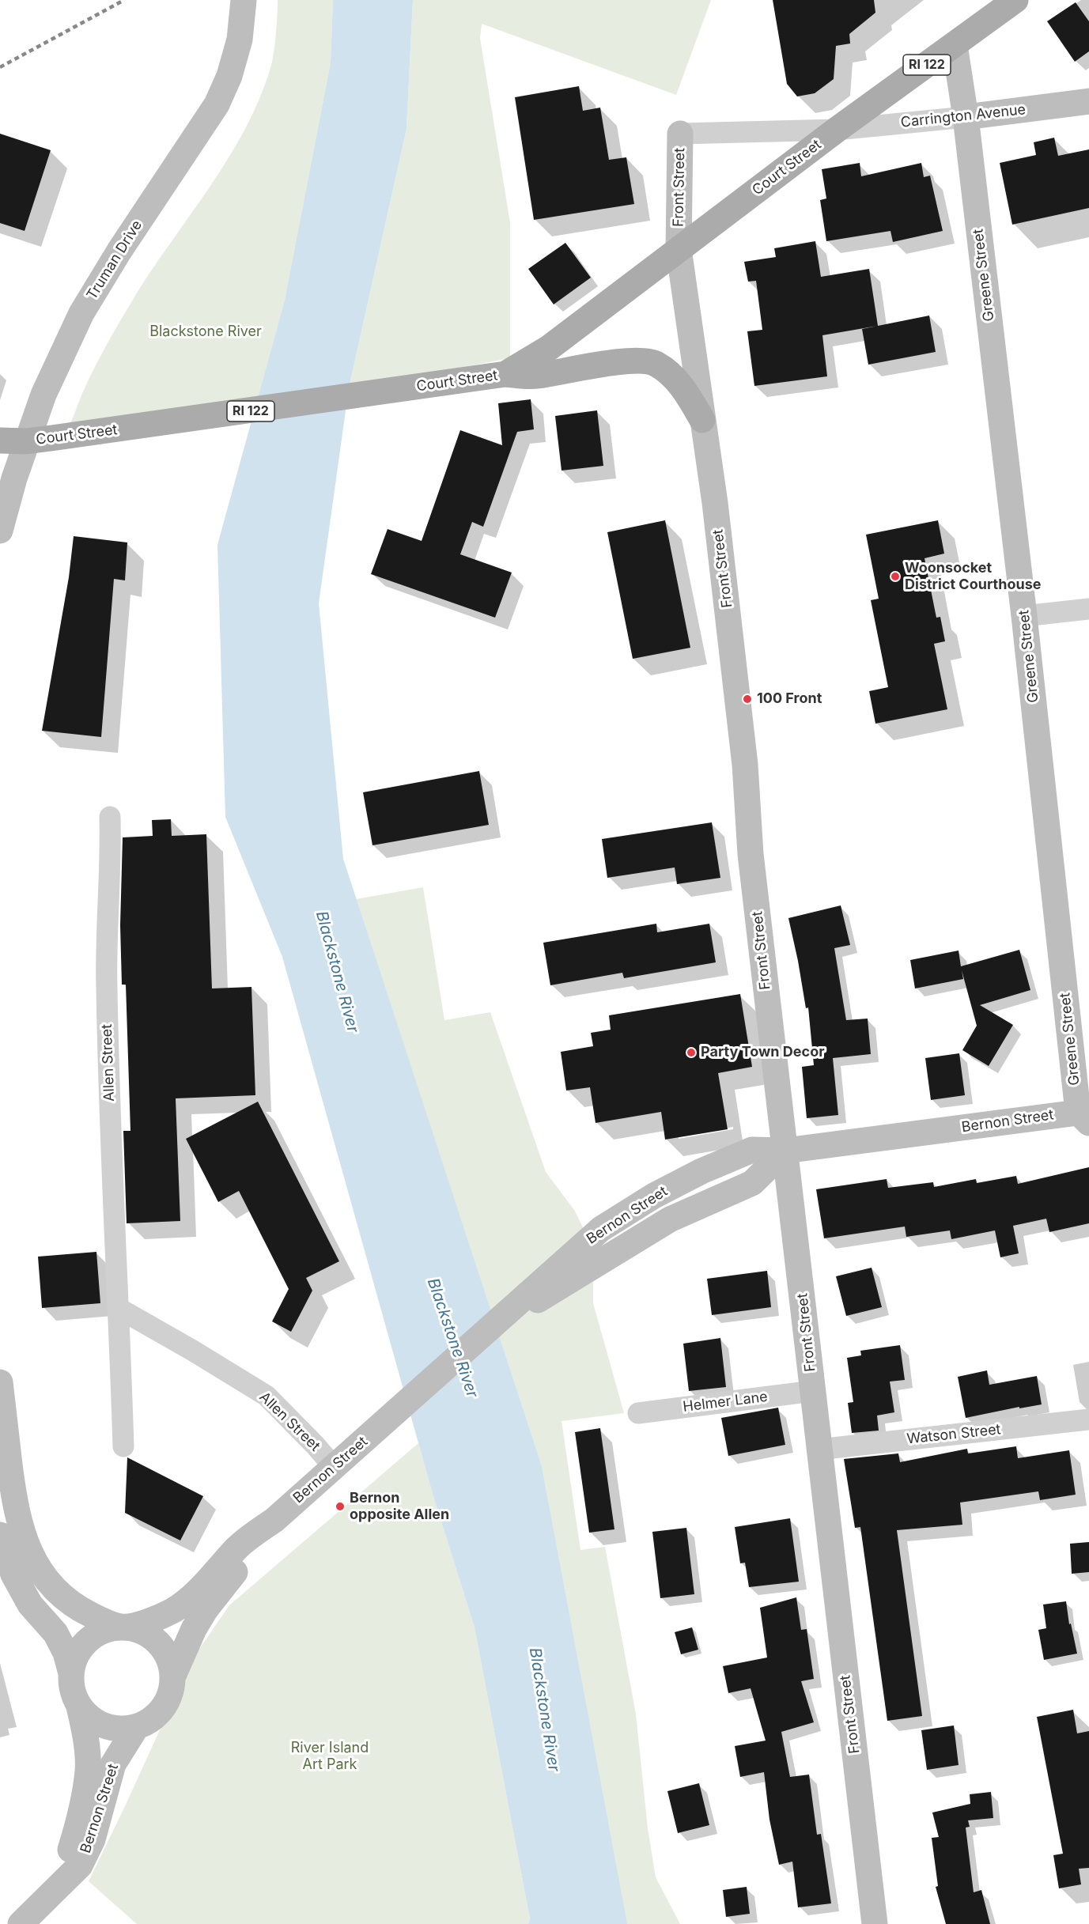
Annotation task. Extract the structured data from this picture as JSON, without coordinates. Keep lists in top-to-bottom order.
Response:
{
  "streets": {
    "main road": [
      "RI 122",
      "Carrington Avenue",
      "Court Street",
      "Front Street",
      "Truman Drive",
      "Greene Street",
      "Bernon Street"
    ],
    "street": ["Allen Street", "Helmer Lane", "Watson Street"]
  },
  "crossings": [
    ["RI 122", "Carrington Avenue"],
    ["RI 122", "Court Street"],
    ["RI 122", "Front Street"],
    ["RI 122", "Greene Street"],
    ["Carrington Avenue", "Court Street"],
    ["Carrington Avenue", "Front Street"],
    ["Carrington Avenue", "Greene Street"],
    ["Court Street", "Front Street"],
    ["Front Street", "Bernon Street"],
    ["Front Street", "Helmer Lane"],
    ["Front Street", "Watson Street"],
    ["Greene Street", "Bernon Street"],
    ["Allen Street", "Bernon Street"]
  ],
  "water": ["Blackstone River"],
  "parks": ["Blackstone River", "River Island Art Park"],
  "places": [
    "Woonsocket District Courthouse",
    "100 Front",
    "Party Town Decor",
    "Bernon opposite Allen"
  ]
}
